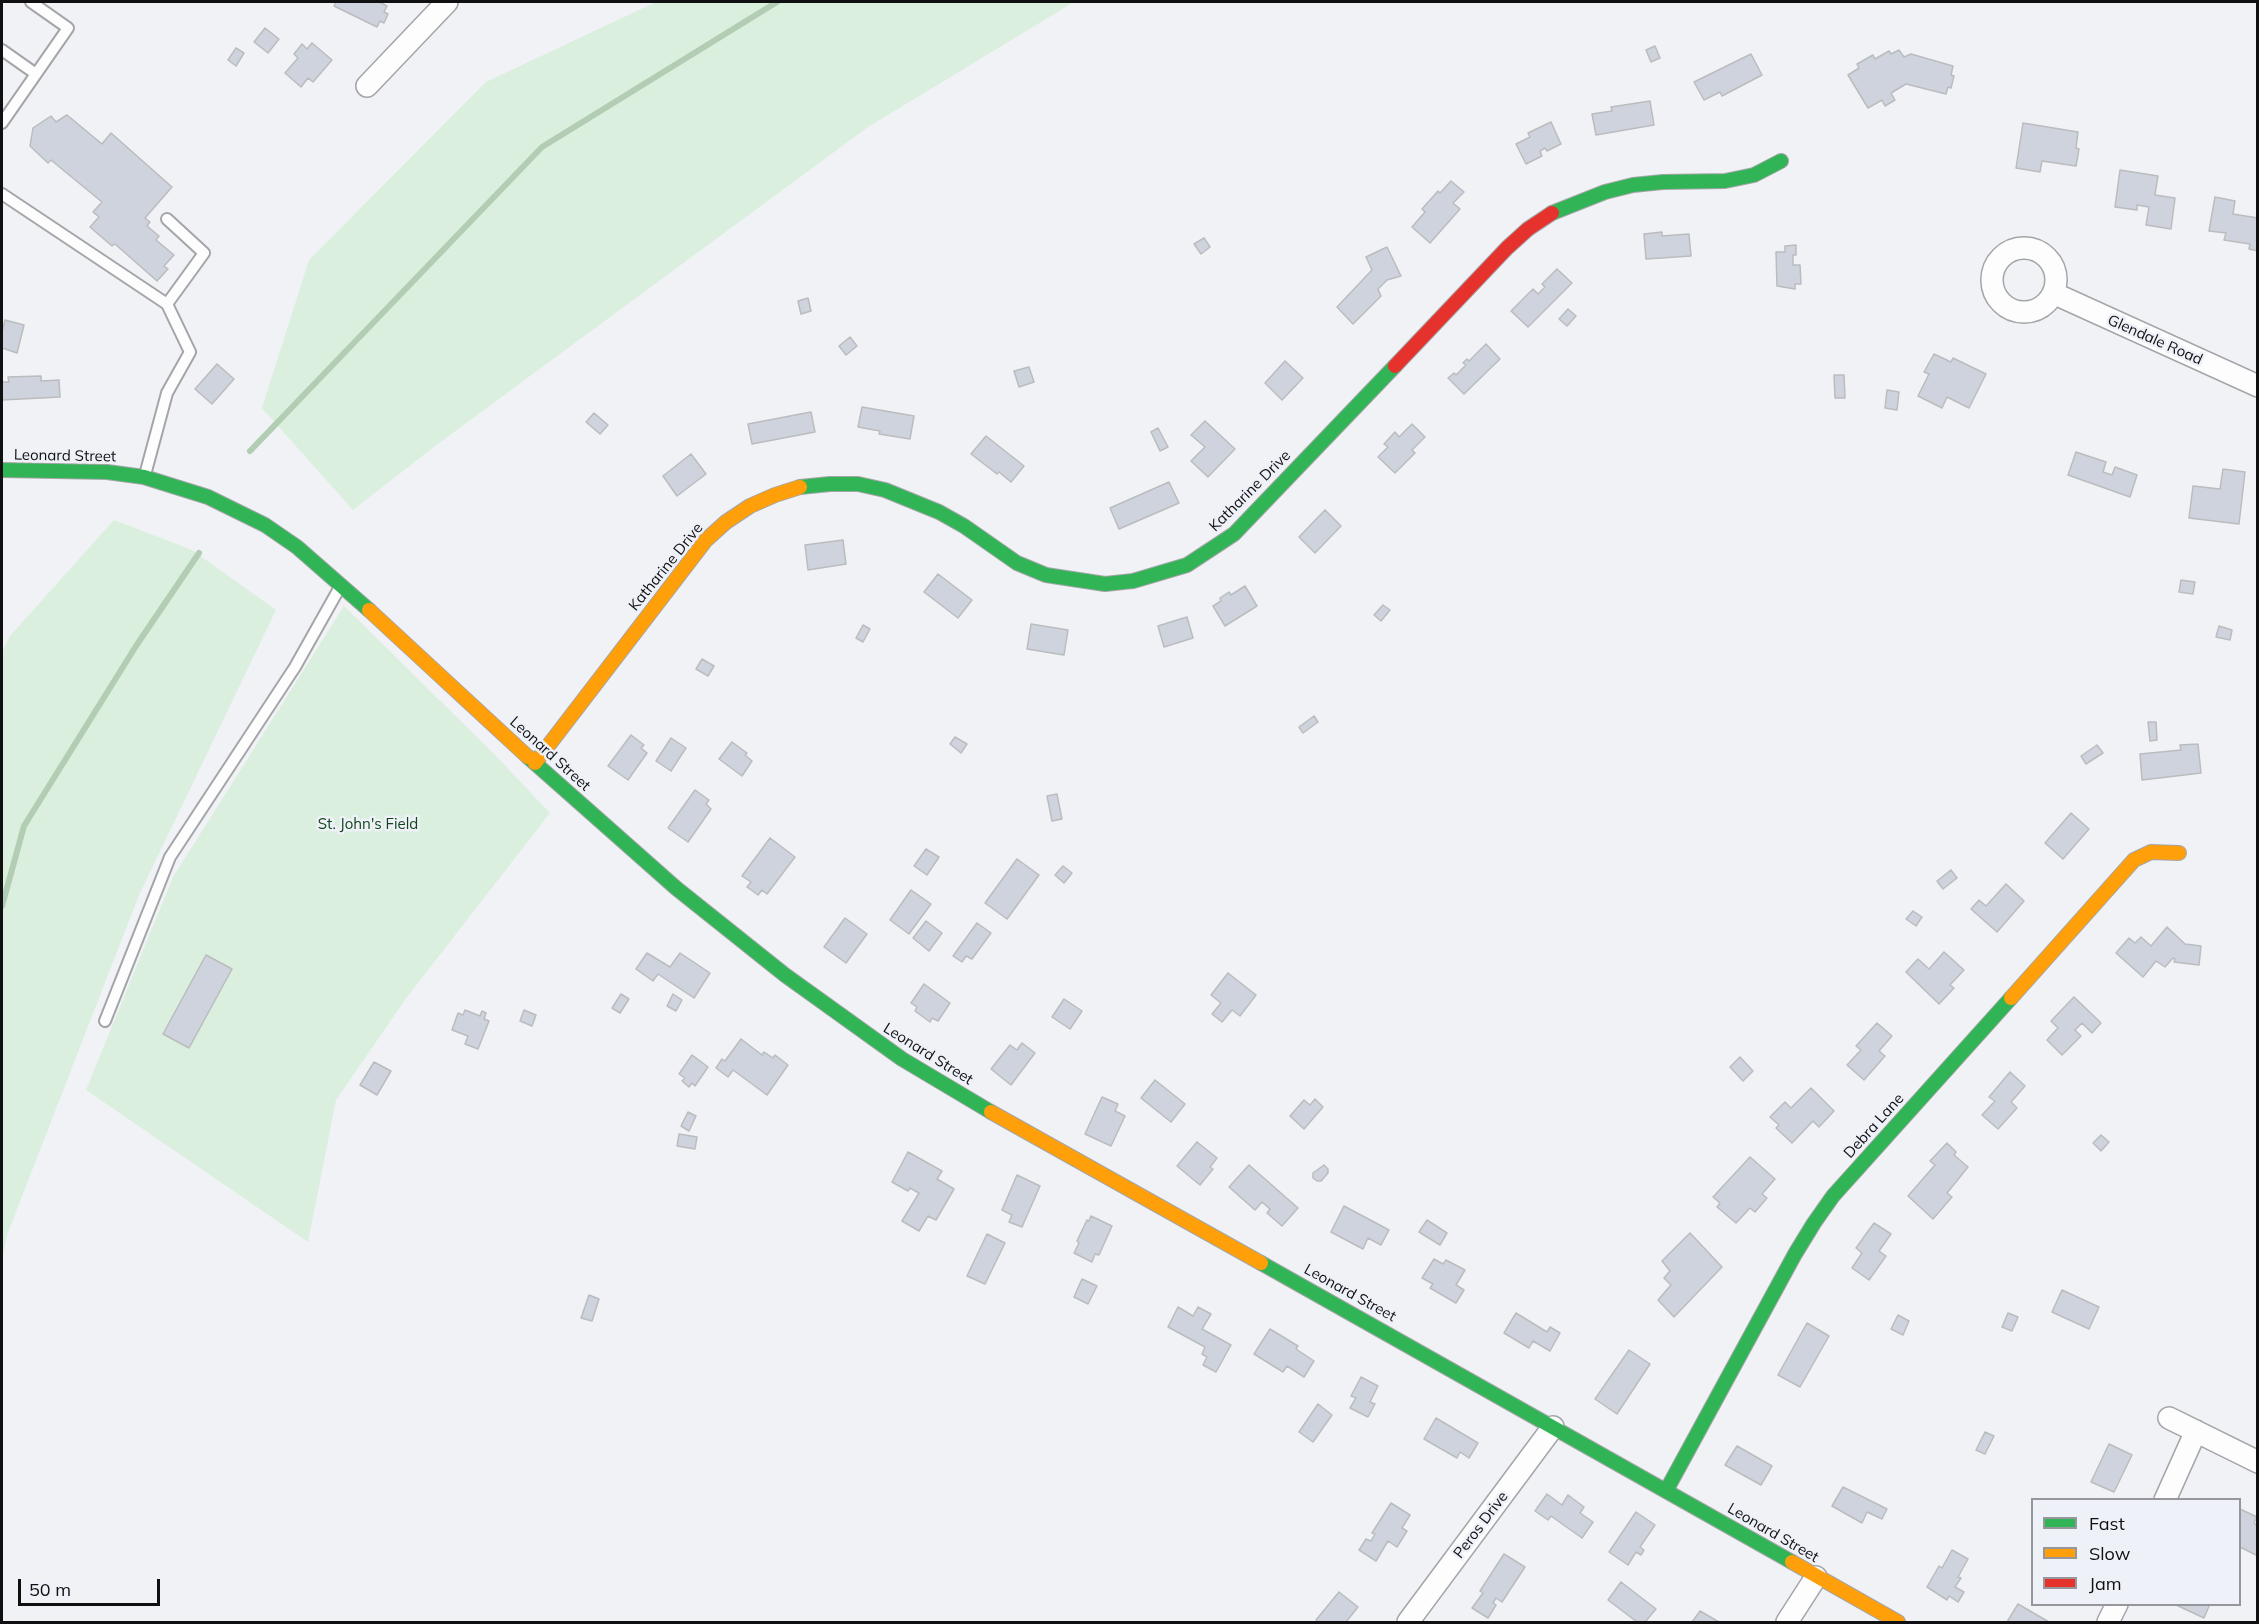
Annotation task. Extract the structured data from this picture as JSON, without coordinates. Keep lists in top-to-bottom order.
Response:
{
  "streets": {
    "street": [
      "Glendale Road",
      "Leonard Street",
      "Katharine Drive",
      "Debra Lane",
      "Peros Drive"
    ]
  },
  "crossings": [
    ["Leonard Street", "Katharine Drive"],
    ["Leonard Street", "Debra Lane"],
    ["Leonard Street", "Peros Drive"]
  ],
  "parks": ["St. John's Field"],
  "legend": ["Fast", "Slow", "Jam"],
  "scale_bar": "50 m"
}
